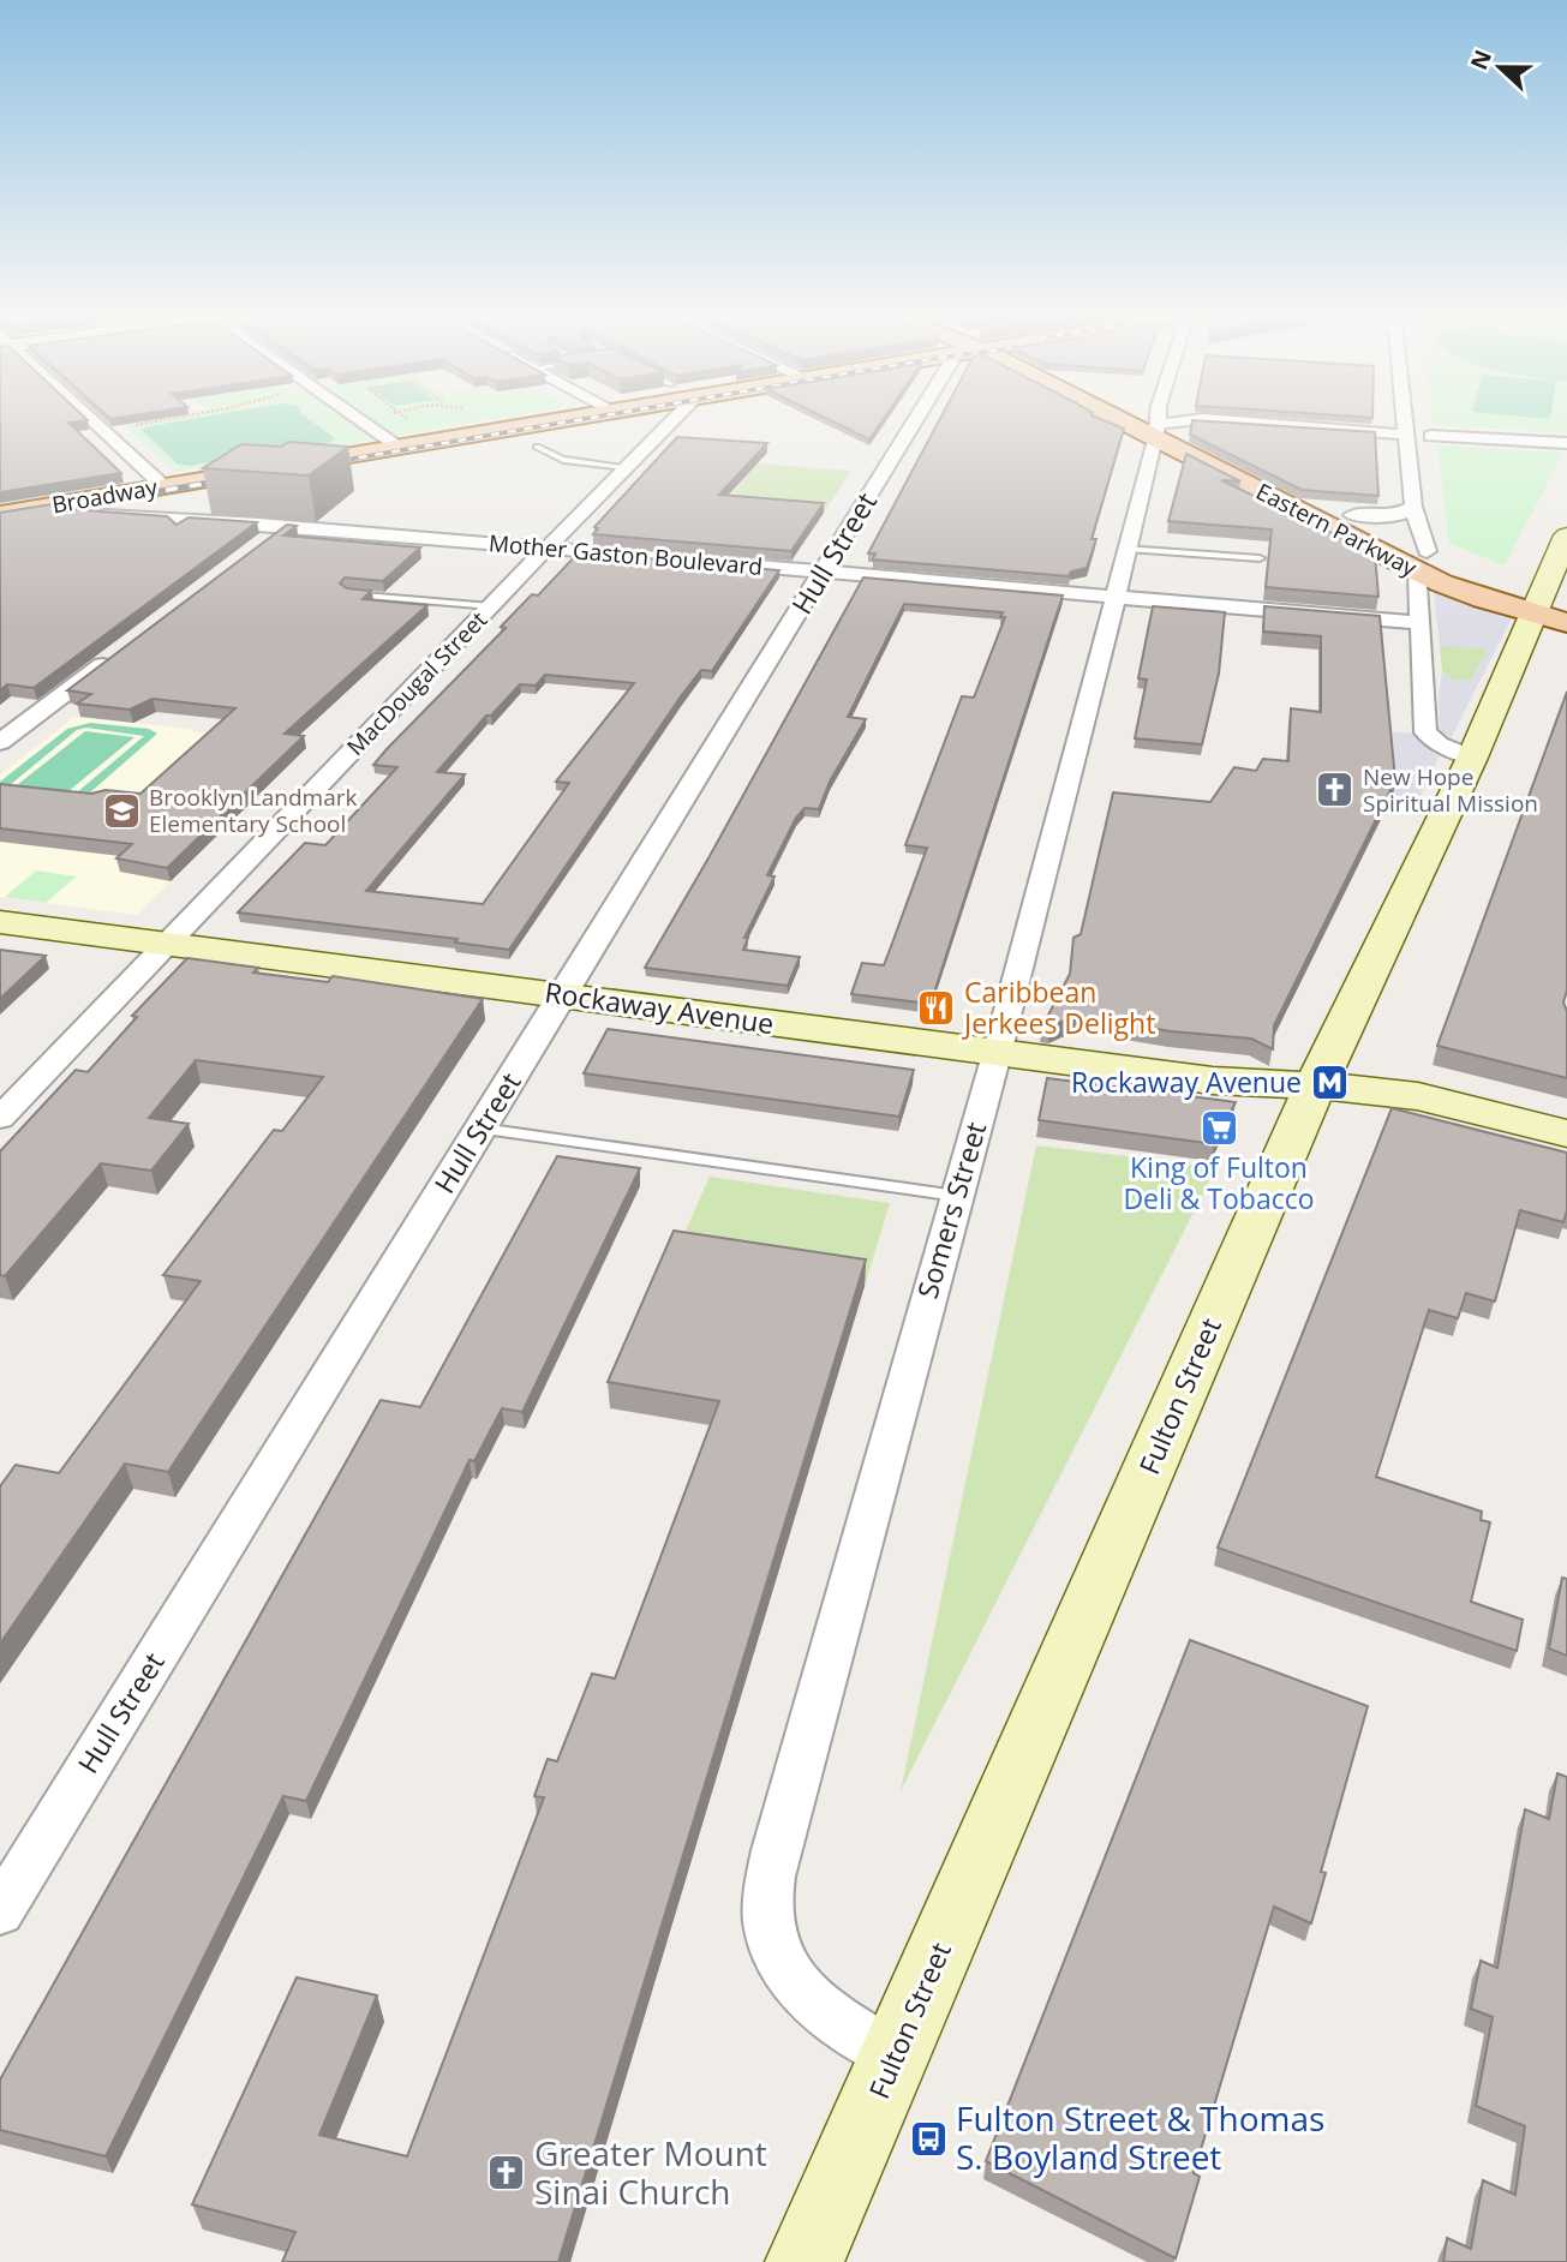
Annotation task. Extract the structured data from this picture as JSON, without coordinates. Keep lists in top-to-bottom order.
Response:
{
  "streets": {
    "main road": [
      "Broadway",
      "Eastern Parkway",
      "Rockaway Avenue",
      "Fulton Street"
    ],
    "street": [
      "Hull Street",
      "Mother Gaston Boulevard",
      "MacDougal Street",
      "Somers Street"
    ]
  },
  "crossings": [
    ["Broadway", "Mother Gaston Boulevard"],
    ["Eastern Parkway", "Somers Street"],
    ["Eastern Parkway", "Fulton Street"],
    ["Hull Street", "Mother Gaston Boulevard"],
    ["Hull Street", "Rockaway Avenue"],
    ["Mother Gaston Boulevard", "MacDougal Street"],
    ["Mother Gaston Boulevard", "Somers Street"],
    ["MacDougal Street", "Rockaway Avenue"],
    ["Rockaway Avenue", "Somers Street"],
    ["Rockaway Avenue", "Fulton Street"],
    ["Somers Street", "Fulton Street"]
  ],
  "places": {
    "church": ["New Hope Spiritual Mission", "Greater Mount Sinai Church"],
    "school or university": ["Brooklyn Landmark Elementary School"],
    "restaurant": ["Caribbean Jerkees Delight"],
    "metro station": ["Rockaway Avenue"],
    "supermarket": ["King of Fulton Deli & Tobacco"],
    "bus stop": ["Fulton Street & Thomas S. Boyland Street"]
  },
  "north": "left"
}
